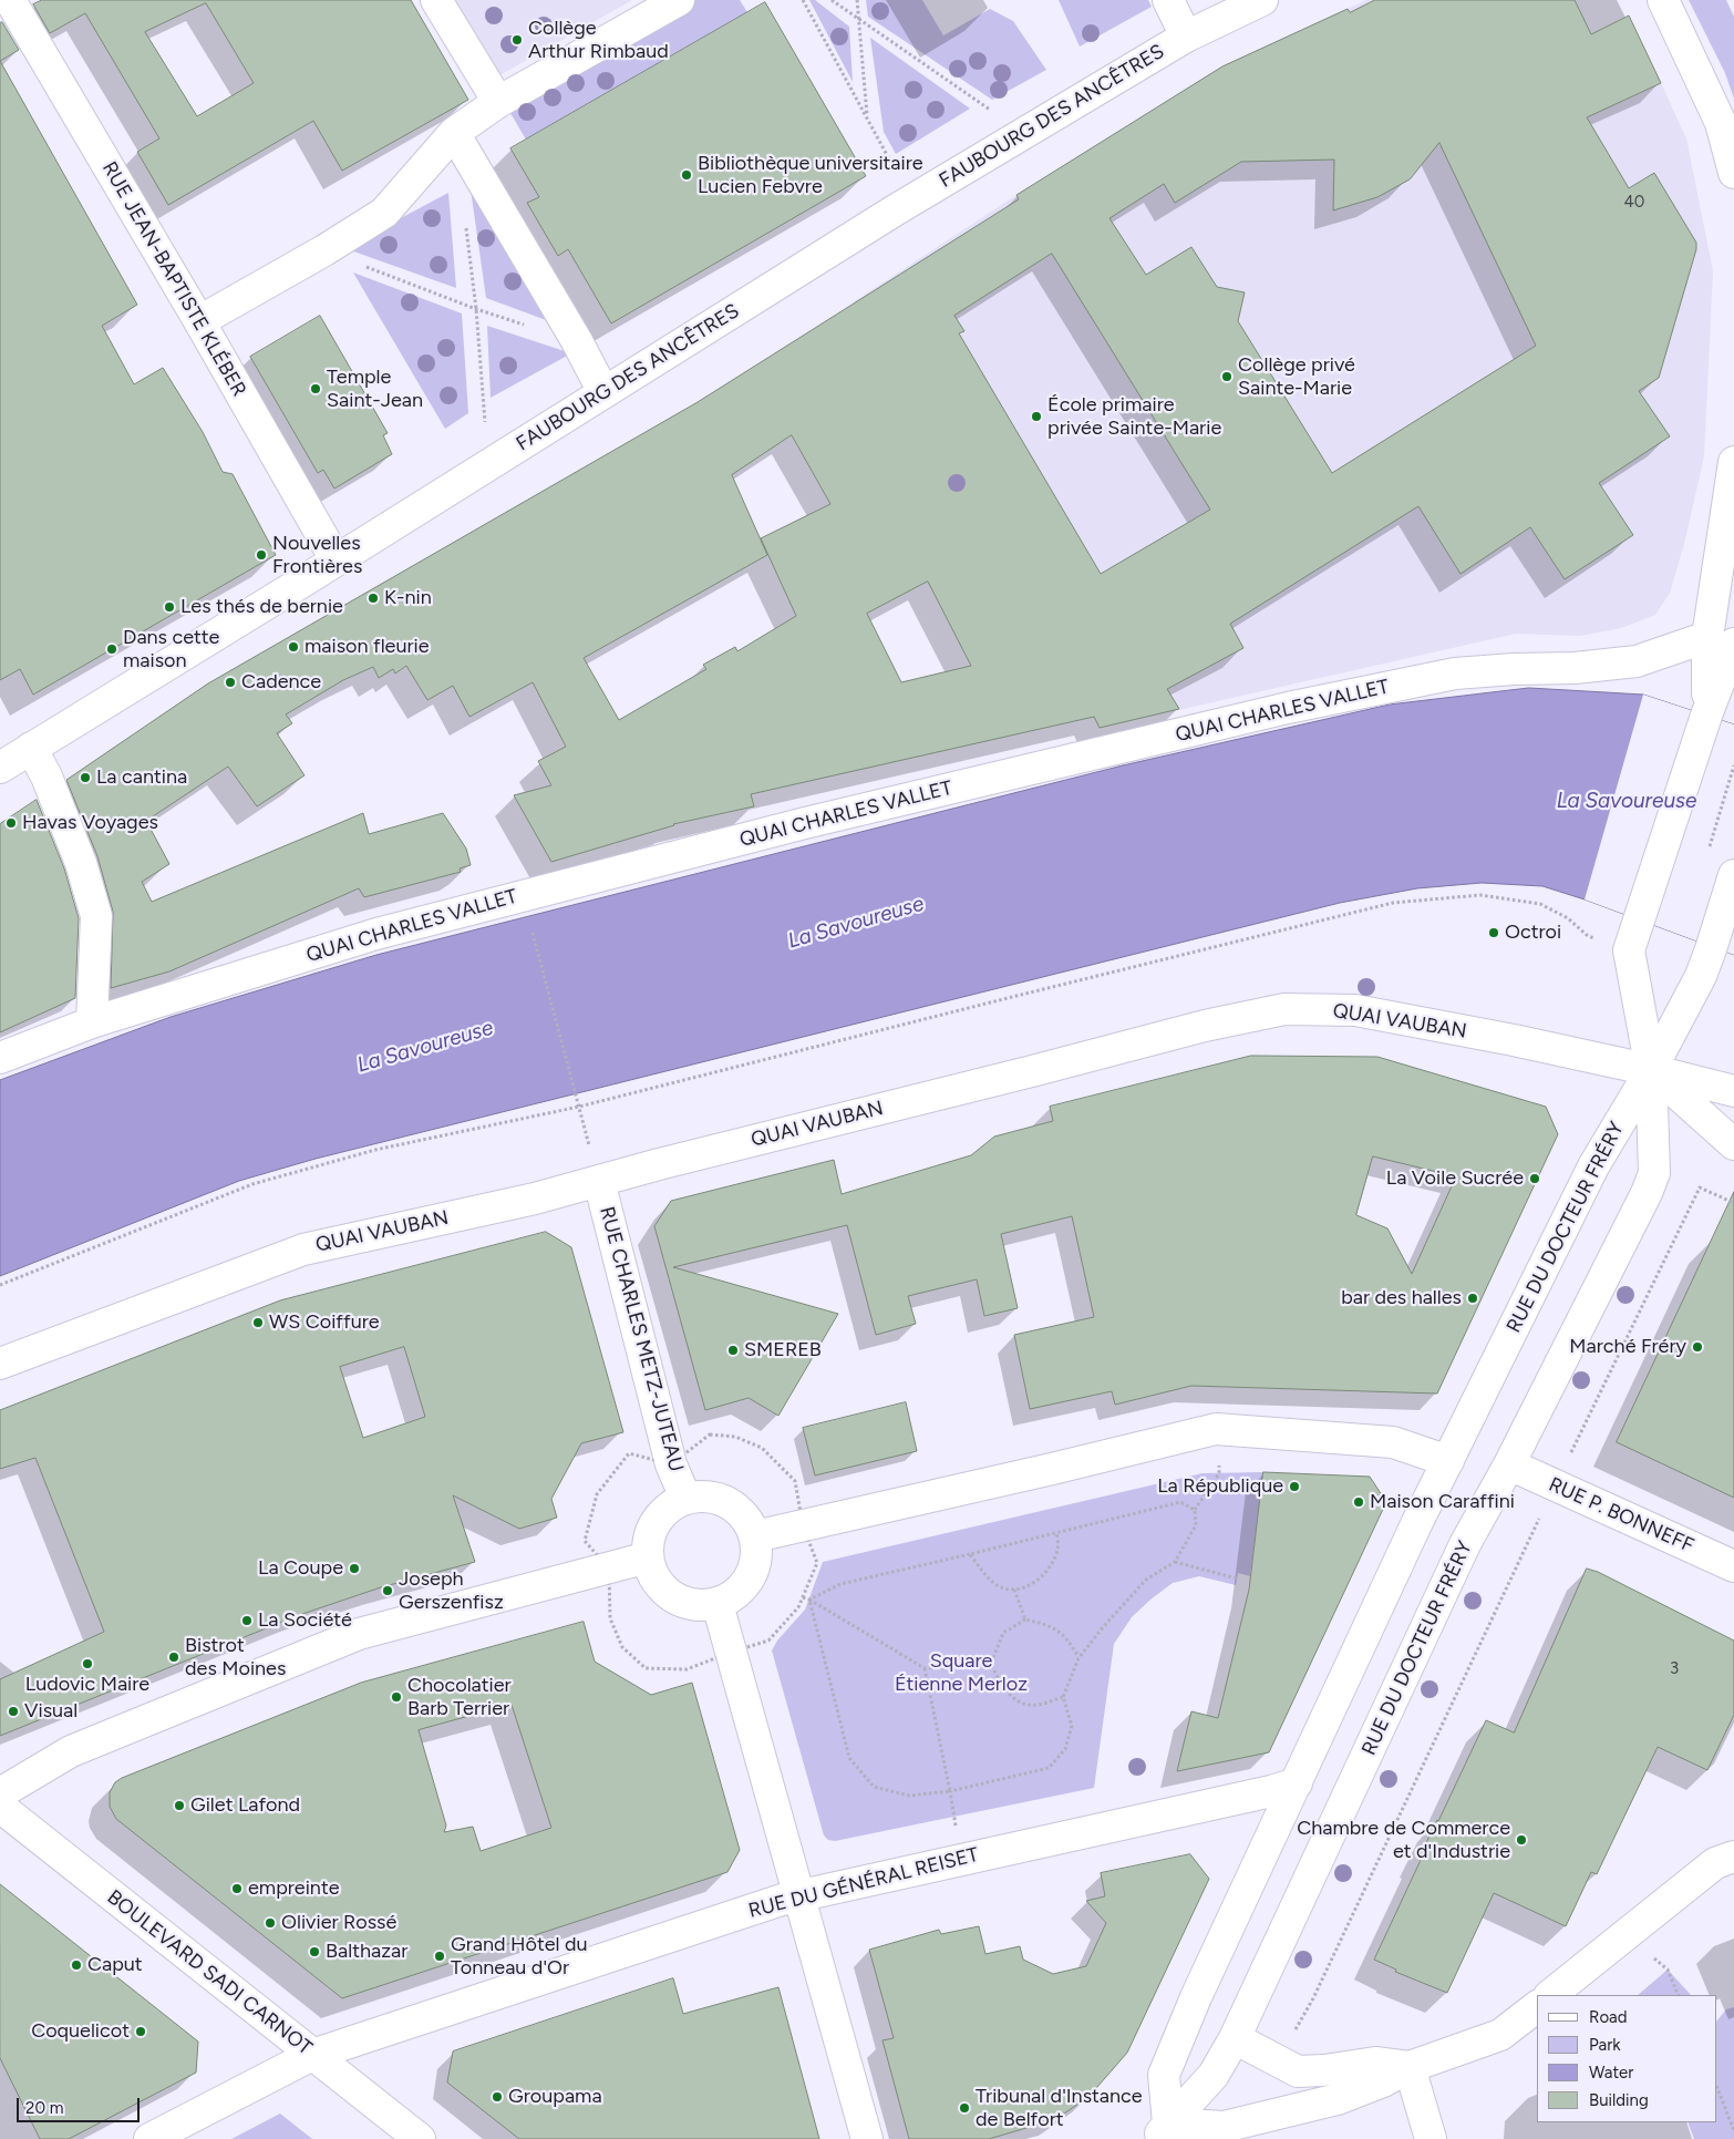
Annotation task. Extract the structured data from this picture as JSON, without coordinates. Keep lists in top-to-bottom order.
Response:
{
  "streets": {
    "street": [
      "FAUBOURG DES ANCÊTRES",
      "RUE JEAN-BAPTISTE KLÉBER",
      "QUAI CHARLES VALLET",
      "QUAI VAUBAN",
      "RUE DU DOCTEUR FRÉRY",
      "RUE CHARLES METZ-JUTEAU",
      "RUE P. BONNEFF",
      "RUE DU GÉNÉRAL REISET",
      "BOULEVARD SADI CARNOT"
    ]
  },
  "crossings": [
    ["FAUBOURG DES ANCÊTRES", "RUE JEAN-BAPTISTE KLÉBER"],
    ["QUAI VAUBAN", "RUE DU DOCTEUR FRÉRY"],
    ["QUAI VAUBAN", "RUE CHARLES METZ-JUTEAU"],
    ["RUE DU DOCTEUR FRÉRY", "RUE P. BONNEFF"],
    ["RUE DU DOCTEUR FRÉRY", "RUE DU GÉNÉRAL REISET"],
    ["RUE DU GÉNÉRAL REISET", "BOULEVARD SADI CARNOT"]
  ],
  "water": ["La Savoureuse"],
  "parks": ["Square Étienne Merloz"],
  "places": [
    "Collège Arthur Rimbaud",
    "Bibliothèque universitaire Lucien Febvre",
    "Collège privé Sainte-Marie",
    "Temple Saint-Jean",
    "École primaire privée Sainte-Marie",
    "Nouvelles Frontières",
    "K-nin",
    "Les thés de bernie",
    "maison fleurie",
    "Dans cette maison",
    "Cadence",
    "La cantina",
    "Havas Voyages",
    "Octroi",
    "La Voile Sucrée",
    "bar des halles",
    "WS Coiffure",
    "Marché Fréry",
    "SMEREB",
    "La République",
    "Maison Caraffini",
    "La Coupe",
    "Joseph Gerszenfisz",
    "La Société",
    "Bistrot des Moines",
    "Ludovic Maire",
    "Chocolatier Barb Terrier",
    "Visual",
    "Gilet Lafond",
    "Chambre de Commerce et d'Industrie",
    "empreinte",
    "Olivier Rossé",
    "Balthazar",
    "Grand Hôtel du Tonneau d'Or",
    "Caput",
    "Coquelicot",
    "Groupama",
    "Tribunal d'Instance de Belfort"
  ],
  "house_numbers": ["40", "3"],
  "legend": [
    "Road",
    "Park",
    "Water",
    "Building"
  ],
  "scale_bar": "20 m"
}
